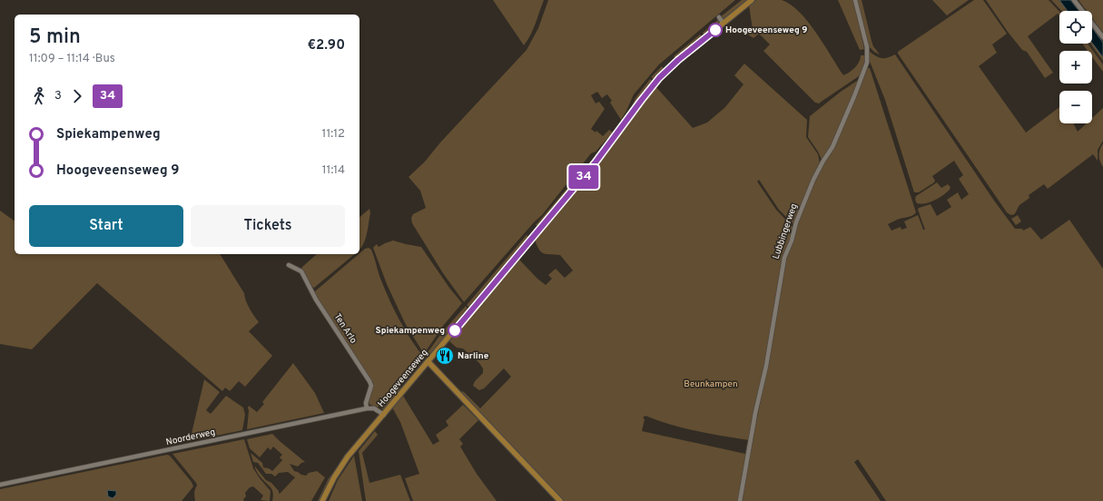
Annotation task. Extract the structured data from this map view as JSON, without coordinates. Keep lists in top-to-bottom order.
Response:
{
  "streets": {
    "main road": ["Hoogeveenseweg"],
    "street": ["Lubbingerweg", "Ten Arlo", "Noorderweg"]
  },
  "crossings": [
    ["Ten Arlo", "Noorderweg"],
    ["Hoogeveenseweg", "Noorderweg"]
  ],
  "parks": ["Beunkampen"],
  "places": {
    "other": ["Hoogeveenseweg 9", "Spiekampenweg"],
    "restaurant": ["Narline"]
  },
  "lines": ["bus line 34"],
  "page": {
    "on_map": "34",
    "map_buttons": ["+", "−"],
    "heading": ["5 min", "11:09 – 11:14 · Bus", "€2.90"],
    "legs": ["3", "34"],
    "list": [
      {
        "name": "Spiekampenweg",
        "value": "11:12"
      },
      {
        "name": "Hoogeveenseweg 9",
        "value": "11:14"
      }
    ],
    "buttons": ["Start", "Tickets"]
  }
}
